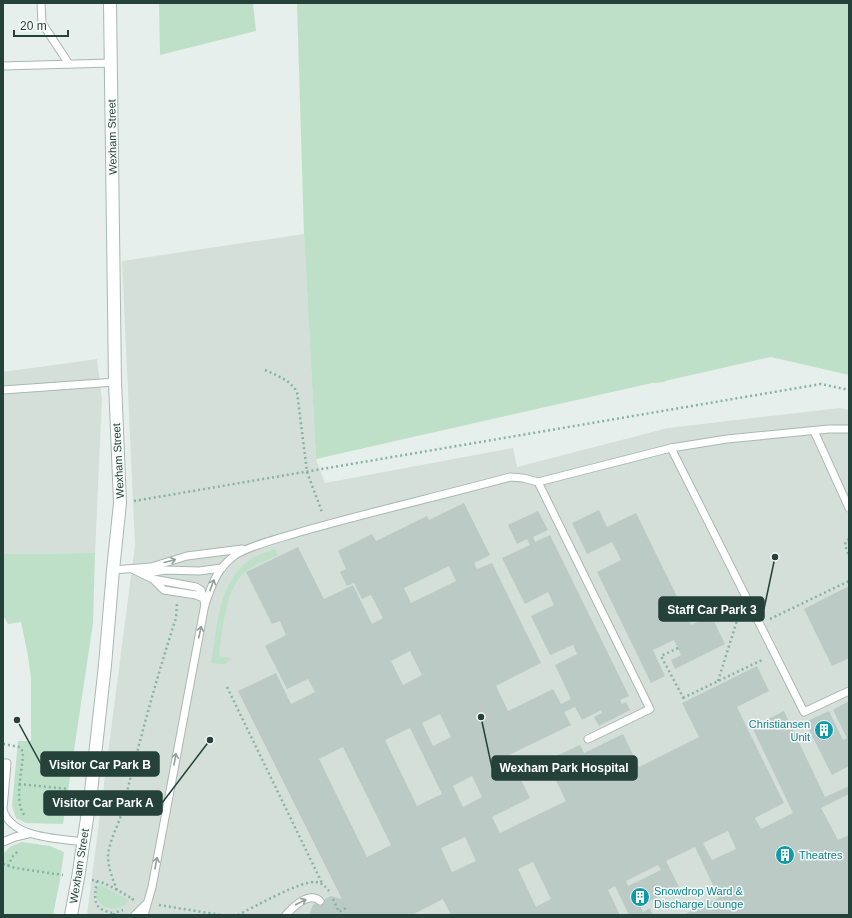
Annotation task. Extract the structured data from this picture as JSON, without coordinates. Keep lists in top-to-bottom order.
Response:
{
  "streets": {
    "street": ["Wexham Street"]
  },
  "places": {
    "other": [
      "Staff Car Park 3",
      "Wexham Park Hospital",
      "Visitor Car Park B",
      "Visitor Car Park A"
    ],
    "building": ["Christiansen Unit", "Theatres", "Snowdrop Ward & Discharge Lounge"]
  },
  "scale_bar": "20 m"
}
